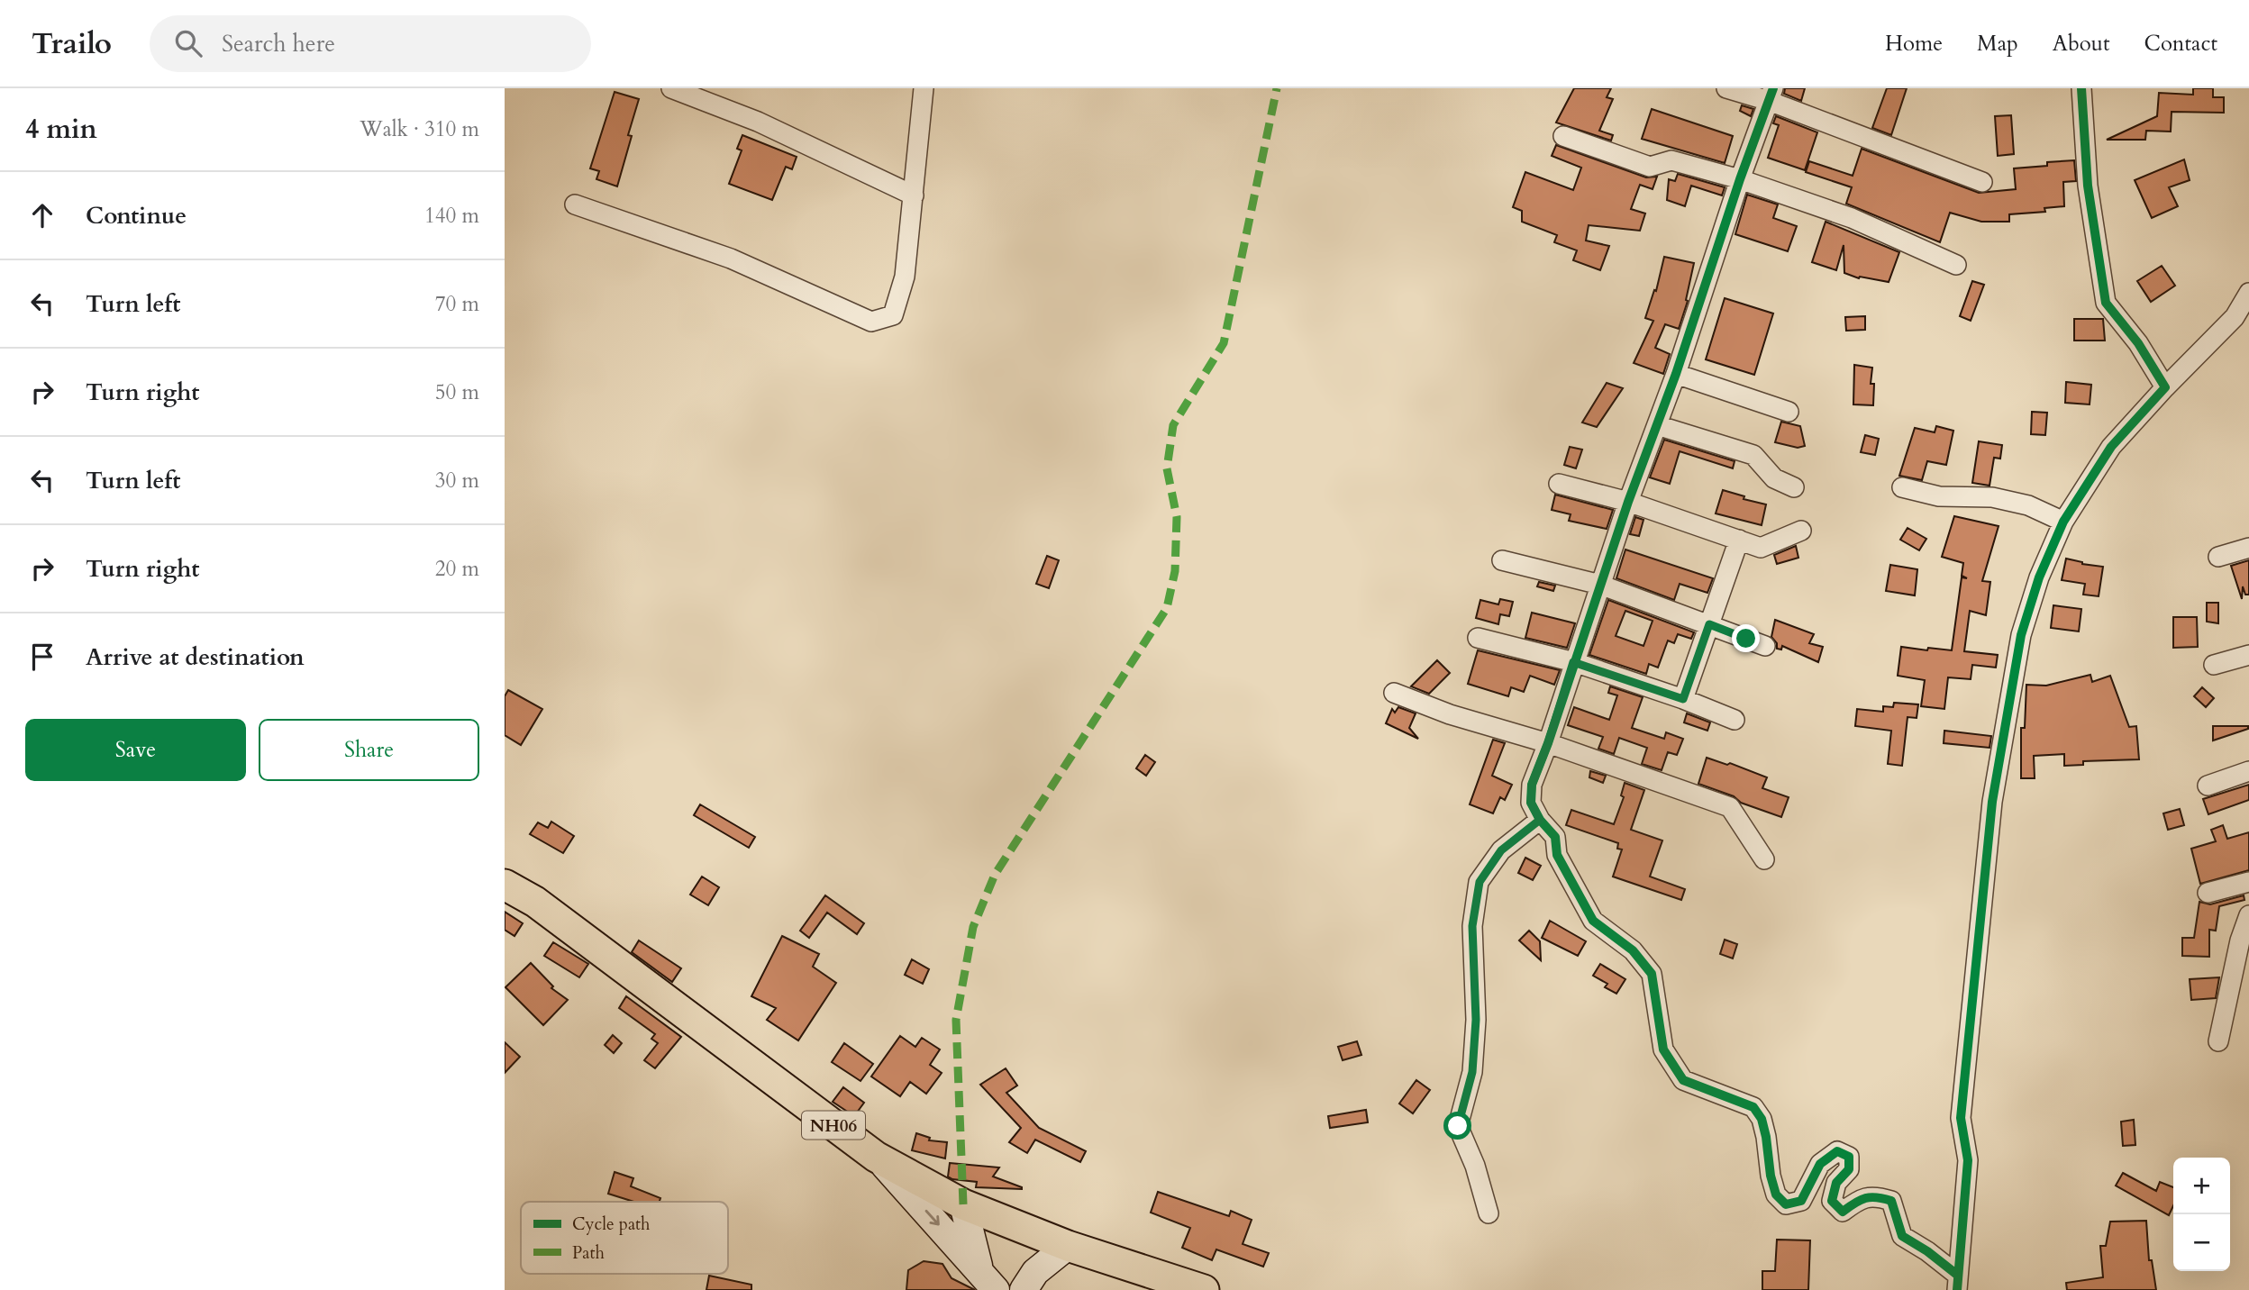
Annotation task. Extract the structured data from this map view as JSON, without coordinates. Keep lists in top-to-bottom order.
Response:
{
  "streets": {
    "main road": ["NH06"]
  },
  "legend": ["Cycle path", "Path"],
  "page": {
    "header": "Trailo",
    "search": "Search here",
    "nav": [
      "Home",
      "Map",
      "About",
      "Contact"
    ],
    "heading": ["4 min", "Walk · 310 m"],
    "list": [
      ["Continue", "140 m"],
      ["Turn left", "70 m"],
      ["Turn right", "50 m"],
      ["Turn left", "30 m"],
      ["Turn right", "20 m"],
      "Arrive at destination"
    ],
    "buttons": ["Save", "Share"],
    "map_buttons": ["+", "−"]
  }
}
